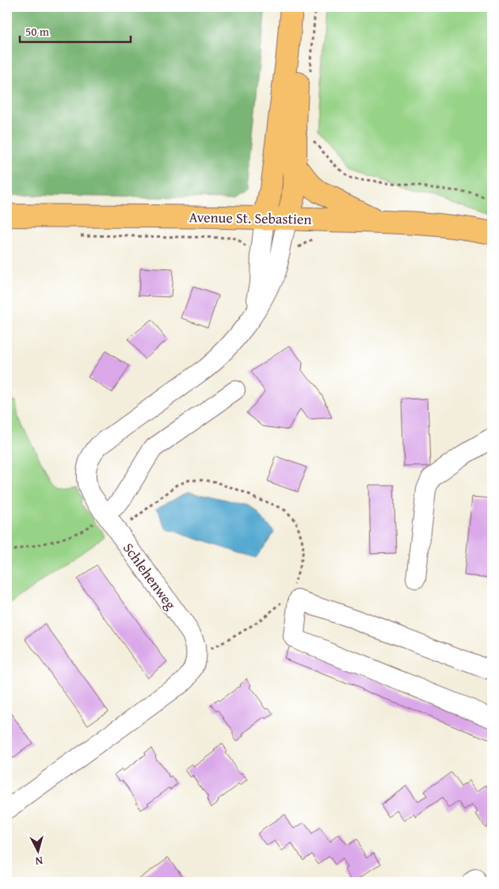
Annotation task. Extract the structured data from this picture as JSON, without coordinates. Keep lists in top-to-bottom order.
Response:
{
  "streets": {
    "main road": ["Avenue St. Sebastien"],
    "street": ["Schlehenweg"]
  },
  "crossings": [
    ["Avenue St. Sebastien", "Schlehenweg"]
  ],
  "scale_bar": "50 m",
  "north": "bottom"
}
